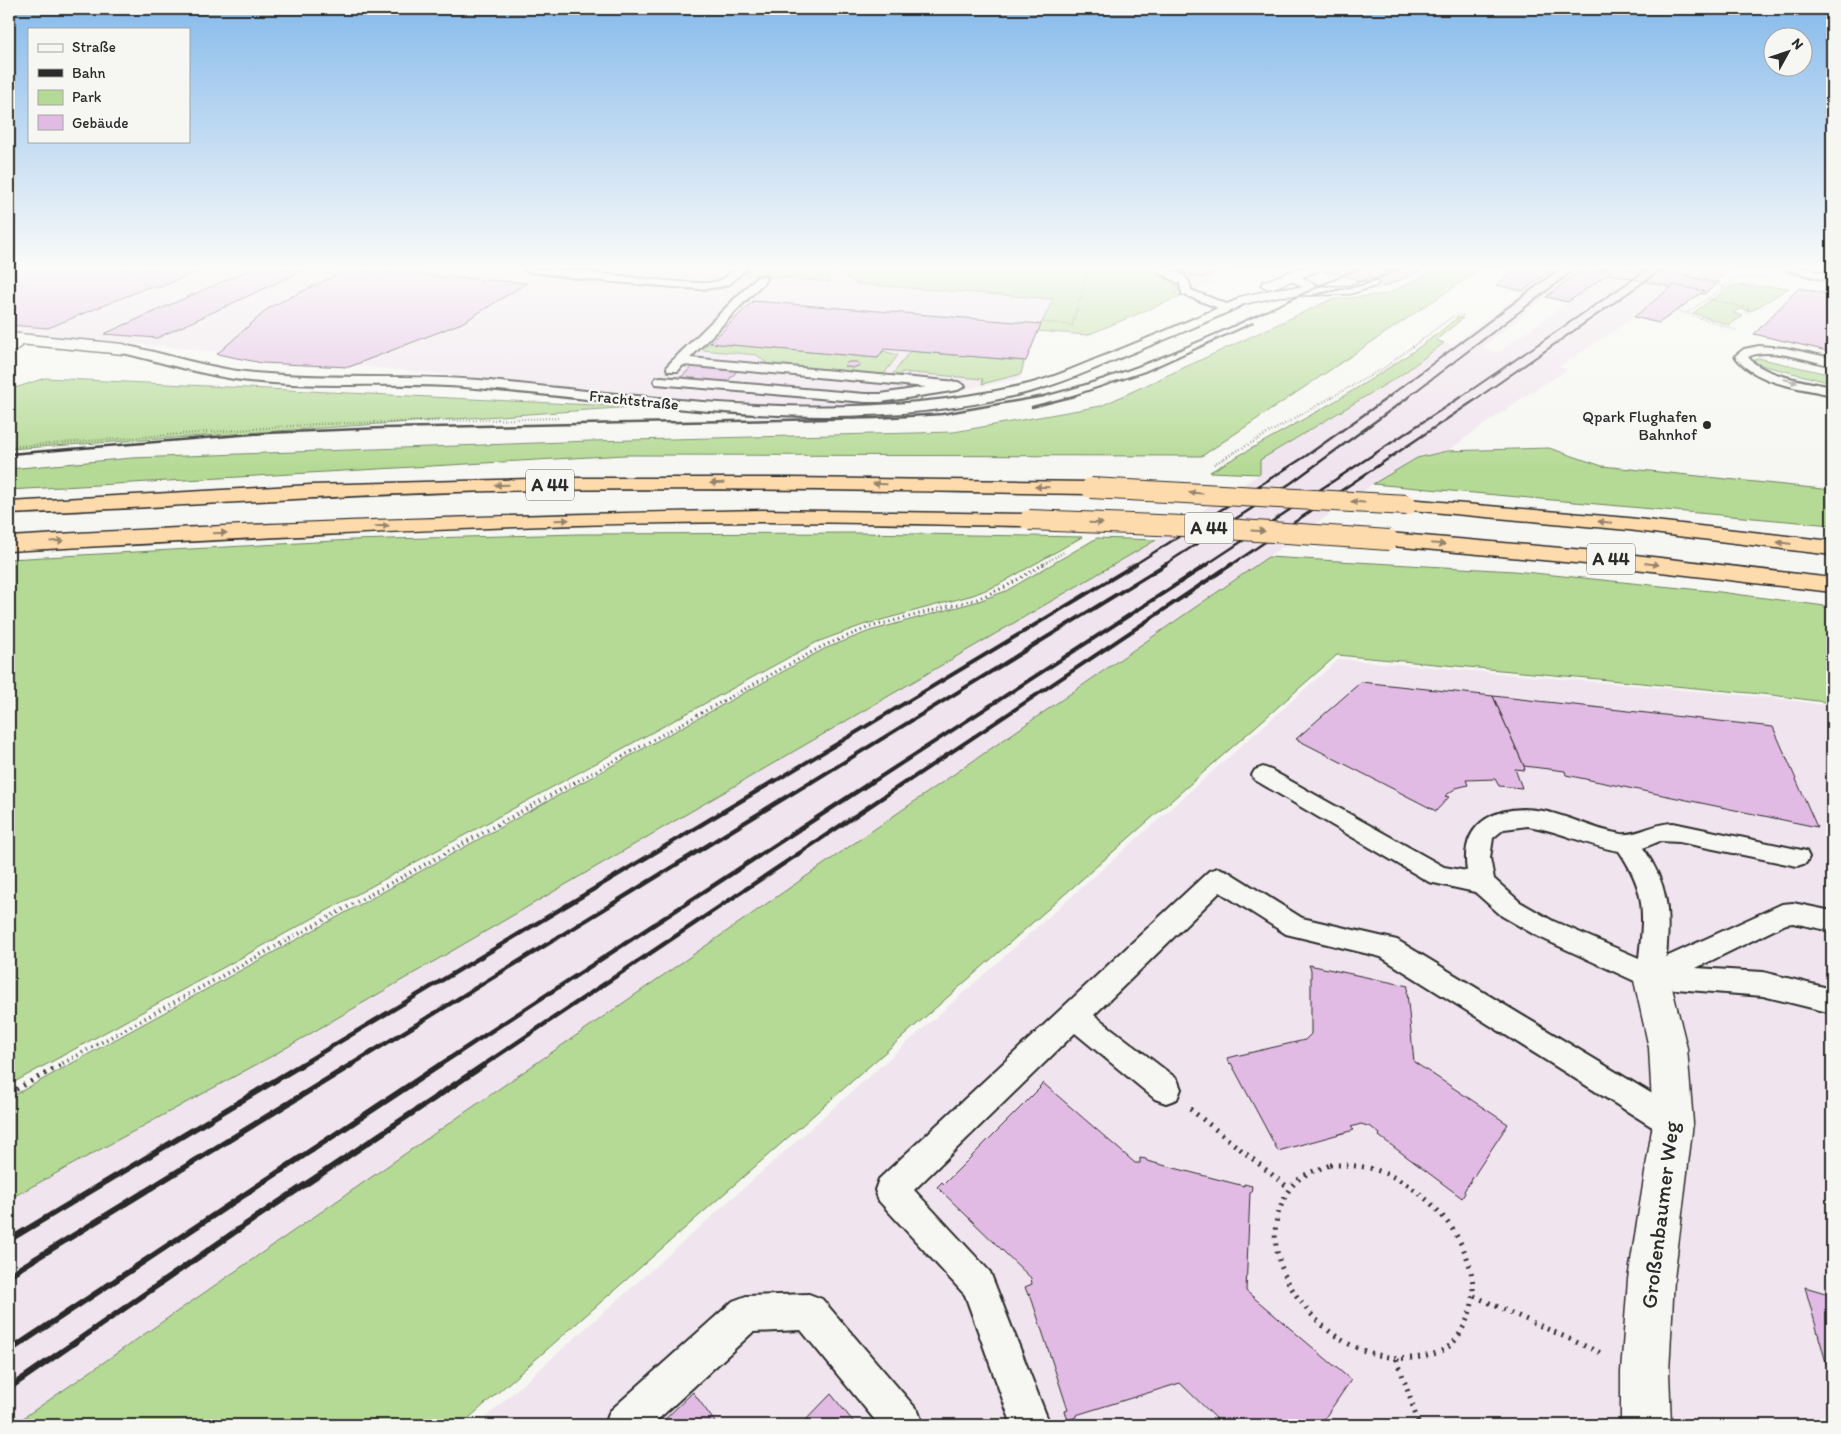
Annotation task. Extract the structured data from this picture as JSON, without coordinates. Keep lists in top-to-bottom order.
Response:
{
  "streets": {
    "highway": ["A 44"],
    "street": ["Frachtstraße", "Großenbaumer Weg"]
  },
  "places": ["Qpark Flughafen Bahnhof"],
  "legend": [
    "Straße",
    "Bahn",
    "Park",
    "Gebäude"
  ],
  "north": "top right"
}
